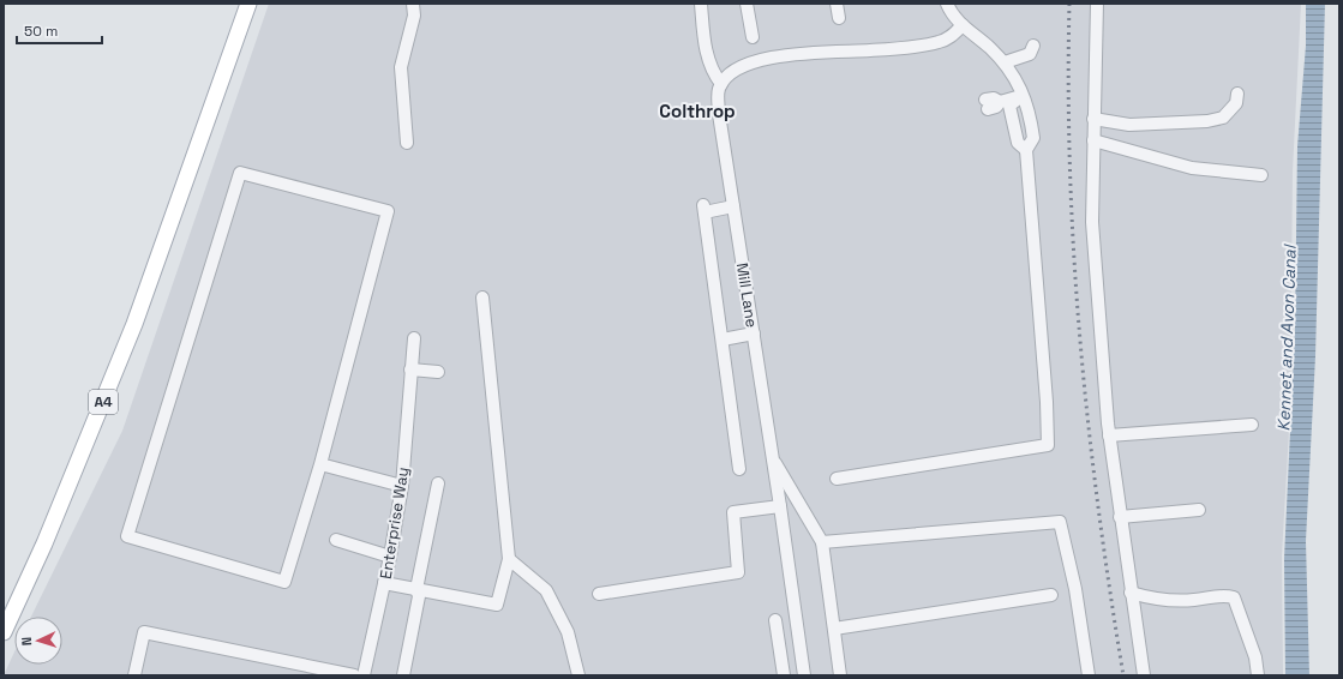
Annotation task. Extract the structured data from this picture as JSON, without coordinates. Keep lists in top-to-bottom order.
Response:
{
  "streets": {
    "main road": ["A4"],
    "street": ["Mill Lane", "Enterprise Way"]
  },
  "districts": ["Colthrop"],
  "water": ["Kennet and Avon Canal"],
  "scale_bar": "50 m",
  "north": "left"
}
